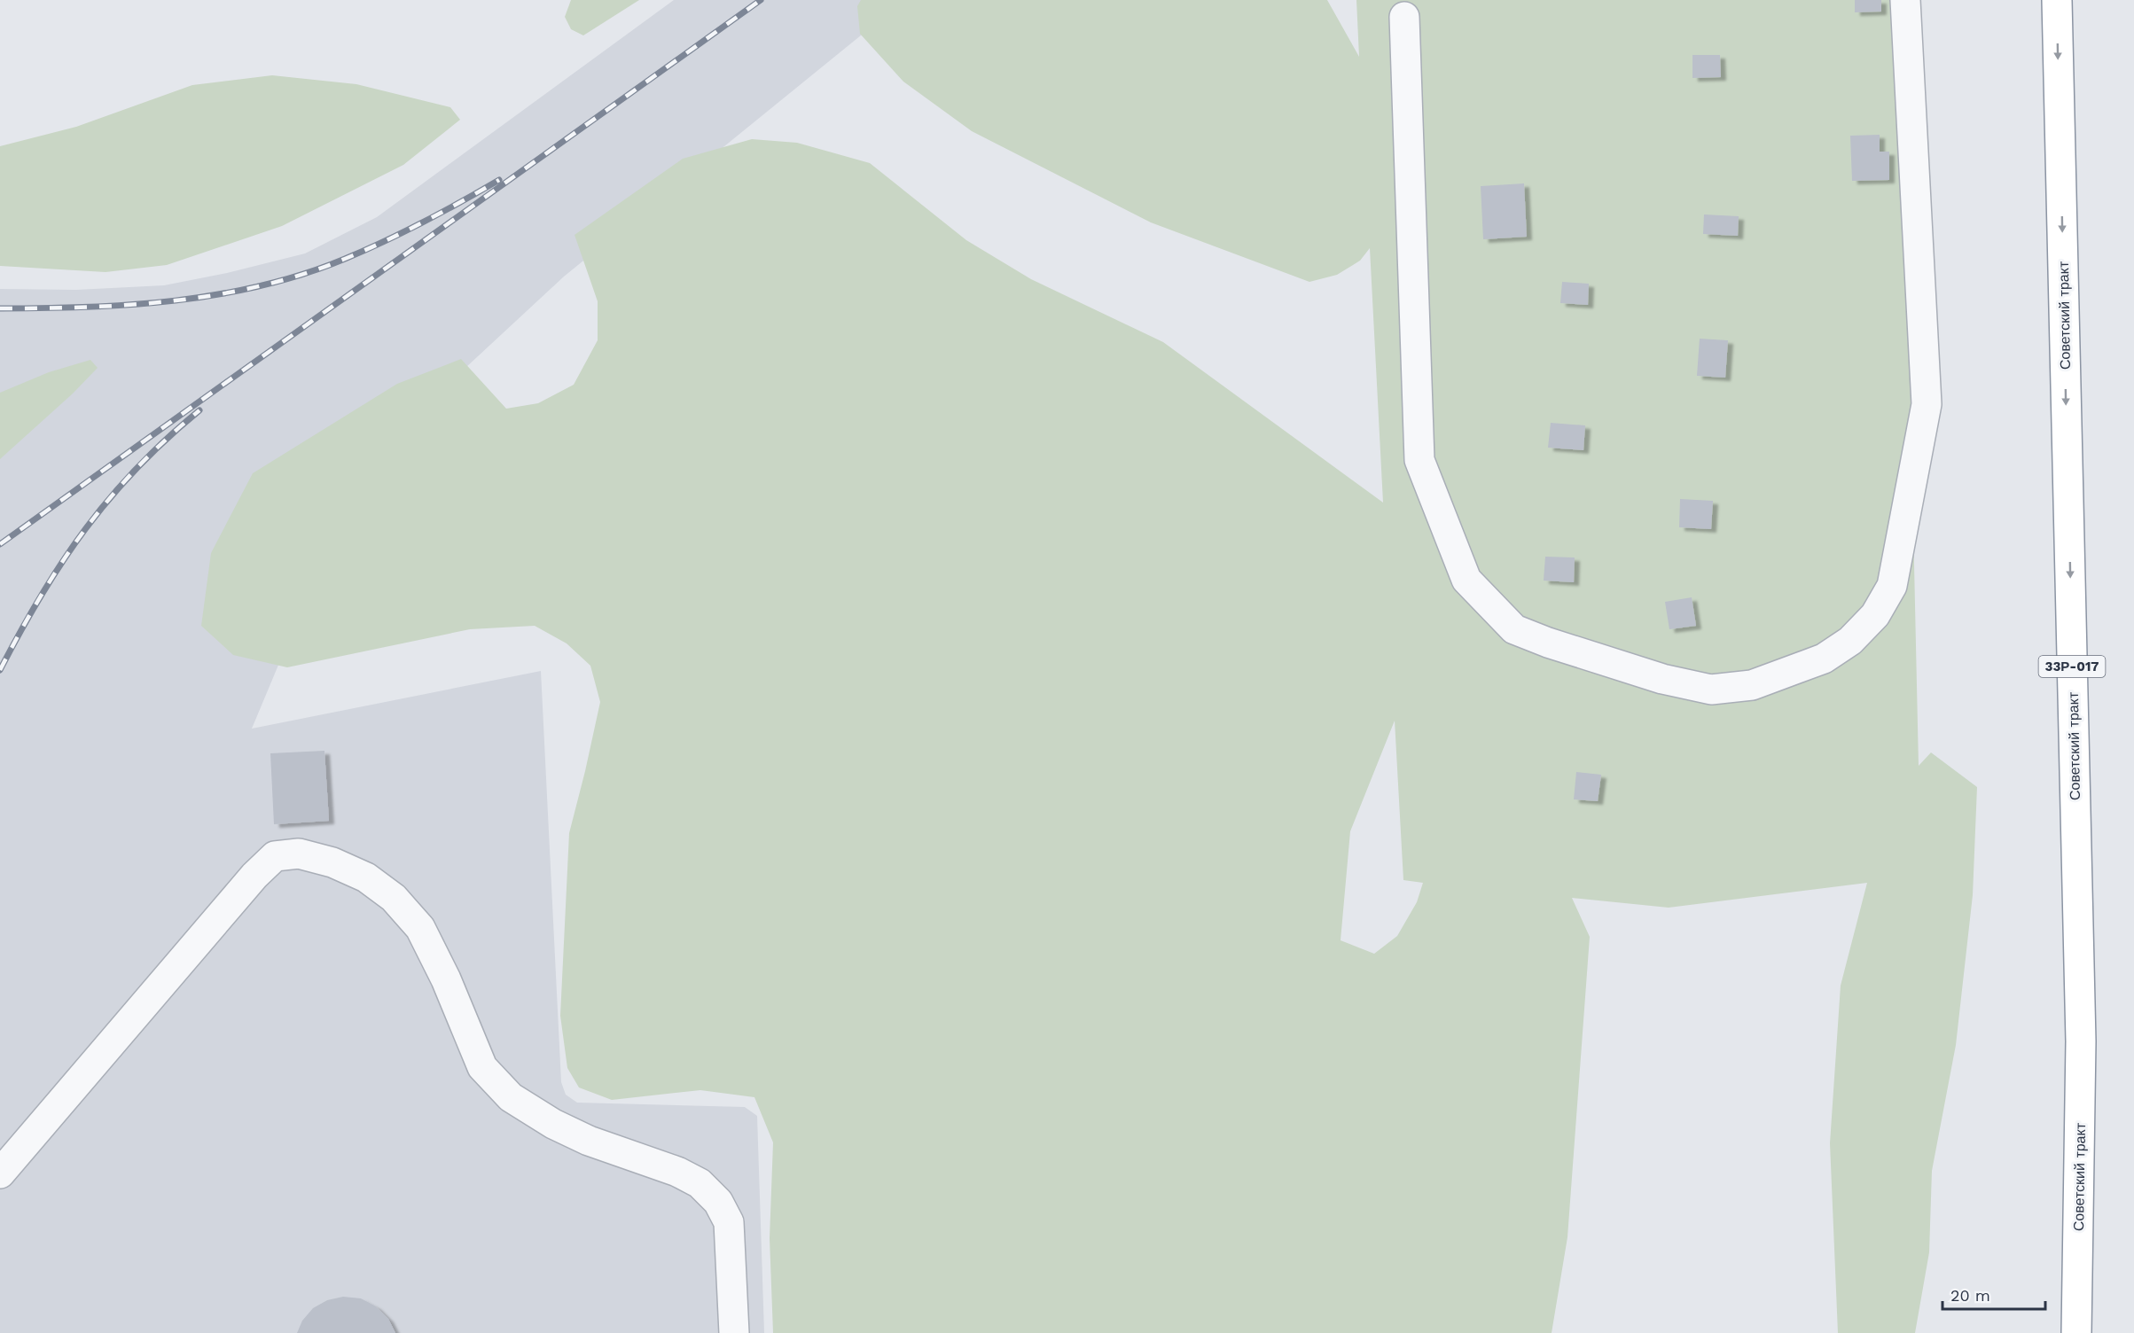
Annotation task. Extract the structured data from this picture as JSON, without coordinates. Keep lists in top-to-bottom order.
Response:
{
  "streets": {
    "highway": ["Советский тракт", "33Р-017"]
  },
  "one_way": ["Советский тракт"],
  "scale_bar": "20 m"
}
